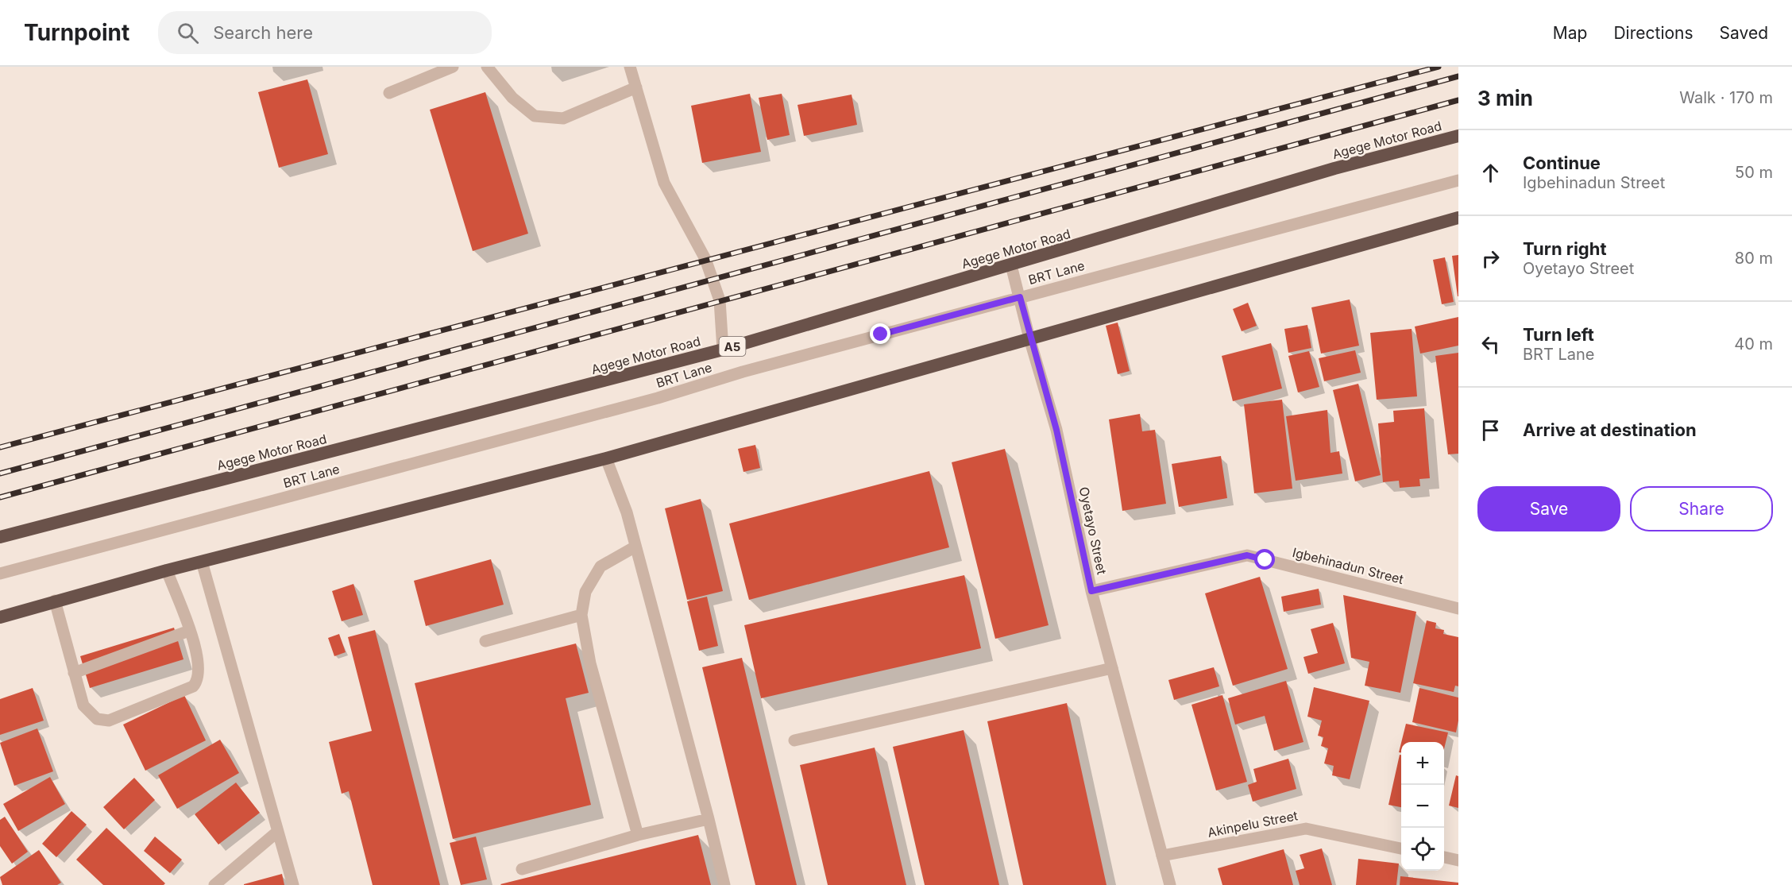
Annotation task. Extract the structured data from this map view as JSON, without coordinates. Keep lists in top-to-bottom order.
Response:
{
  "streets": {
    "highway": ["Agege Motor Road", "A5"],
    "street": [
      "BRT Lane",
      "Oyetayo Street",
      "Igbehinadun Street",
      "Akinpelu Street"
    ]
  },
  "crossings": [
    ["Agege Motor Road", "Oyetayo Street"],
    ["BRT Lane", "Oyetayo Street"],
    ["Oyetayo Street", "Igbehinadun Street"],
    ["Oyetayo Street", "Akinpelu Street"]
  ],
  "page": {
    "header": "Turnpoint",
    "search": "Search here",
    "nav": ["Map", "Directions", "Saved"],
    "heading": ["3 min", "Walk · 170 m"],
    "list": [
      ["Continue", "Igbehinadun Street", "50 m"],
      ["Turn right", "Oyetayo Street", "80 m"],
      ["Turn left", "BRT Lane", "40 m"],
      "Arrive at destination"
    ],
    "buttons": ["Save", "Share"],
    "map_buttons": ["+", "−"]
  }
}
